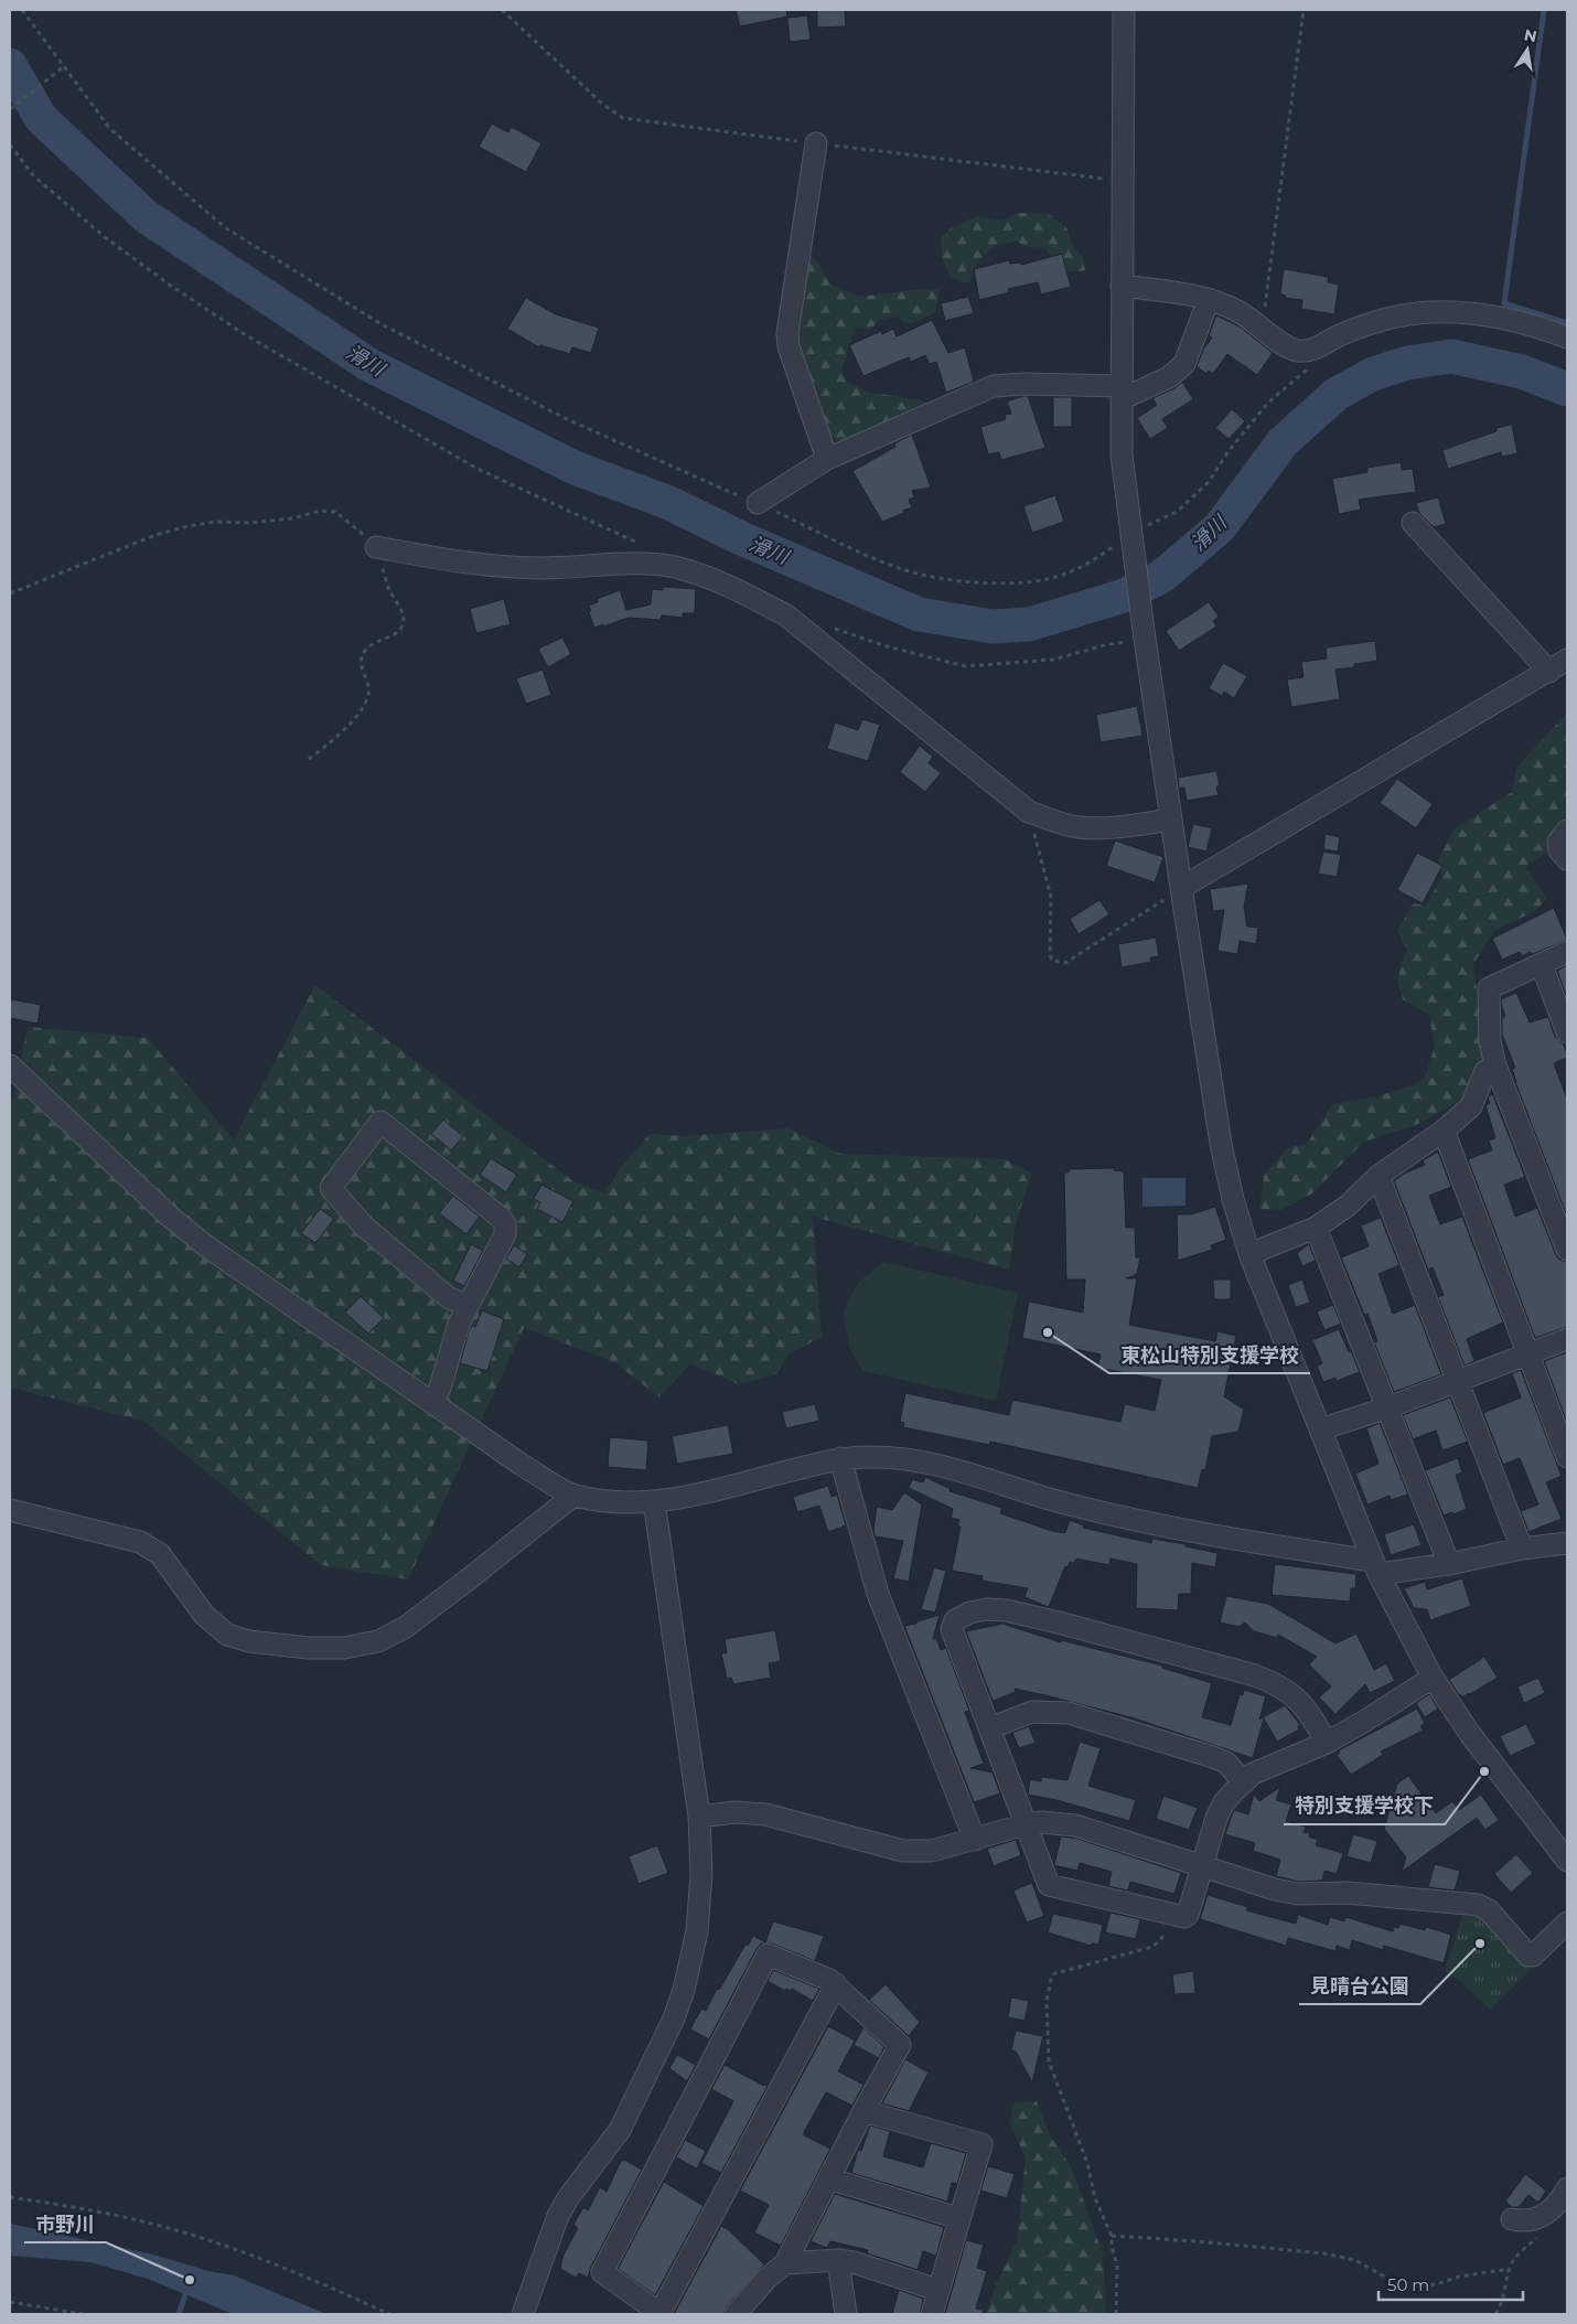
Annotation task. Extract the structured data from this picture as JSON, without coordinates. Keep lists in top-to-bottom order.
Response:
{
  "water": ["滑川"],
  "places": [
    "東松山特別支援学校",
    "特別支援学校下",
    "見晴台公園",
    "市野川"
  ],
  "scale_bar": "50 m",
  "north": "top"
}
